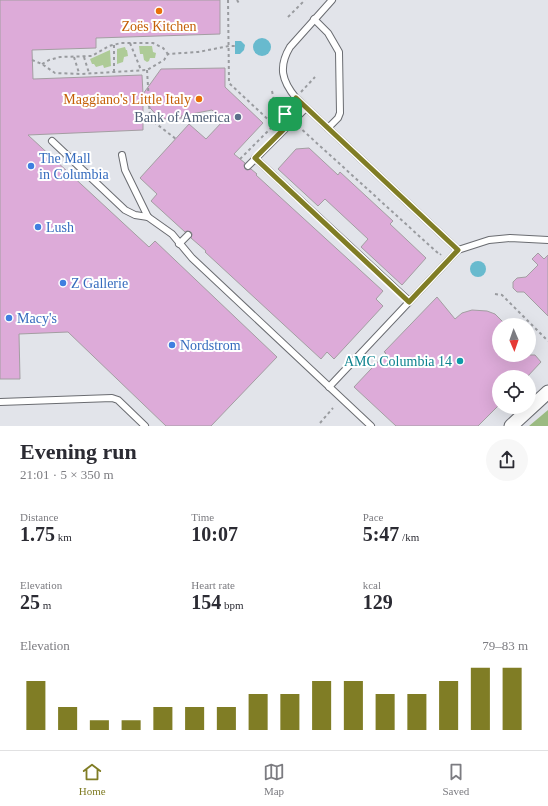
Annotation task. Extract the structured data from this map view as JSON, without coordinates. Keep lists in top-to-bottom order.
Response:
{
  "places": [
    "Zoës Kitchen",
    "Maggiano's Little Italy",
    "Bank of America",
    "The Mall in Columbia",
    "Lush",
    "Z Gallerie",
    "Macy's",
    "Nordstrom",
    "AMC Columbia 14"
  ],
  "north": "bottom",
  "page": {
    "heading": ["Evening run", "21:01 · 5 × 350 m"],
    "stats": [
      ["Distance", "1.75 km"],
      ["Time", "10:07"],
      ["Pace", "5:47 /km"],
      ["Elevation", "25 m"],
      ["Heart rate", "154 bpm"],
      ["kcal", "129"]
    ],
    "chart": ["Elevation", "79–83 m"],
    "tabs": ["Home", "Map", "Saved"]
  }
}
